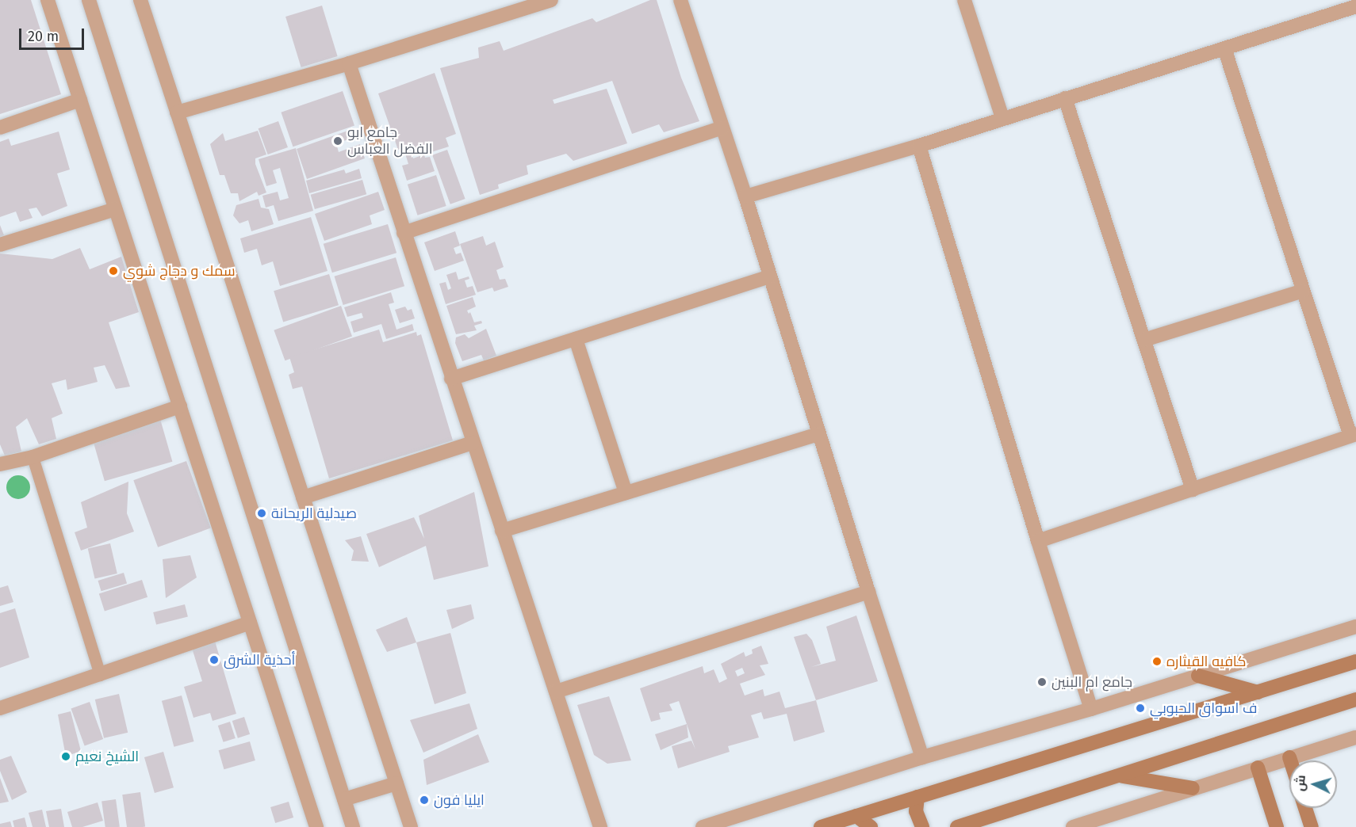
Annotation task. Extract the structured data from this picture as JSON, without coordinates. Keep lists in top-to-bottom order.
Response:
{
  "places": [
    "جامع ابو الفضل العباس",
    "سمك و دجاج شوي",
    "صيدلية الريحانة",
    "أحذية الشرق",
    "كافيه القيثاره",
    "جامع ام البنين",
    "ف اسواق الحبوبي",
    "الشيخ نعيم",
    "ايليا فون"
  ],
  "scale_bar": "20 m",
  "north": "left"
}
